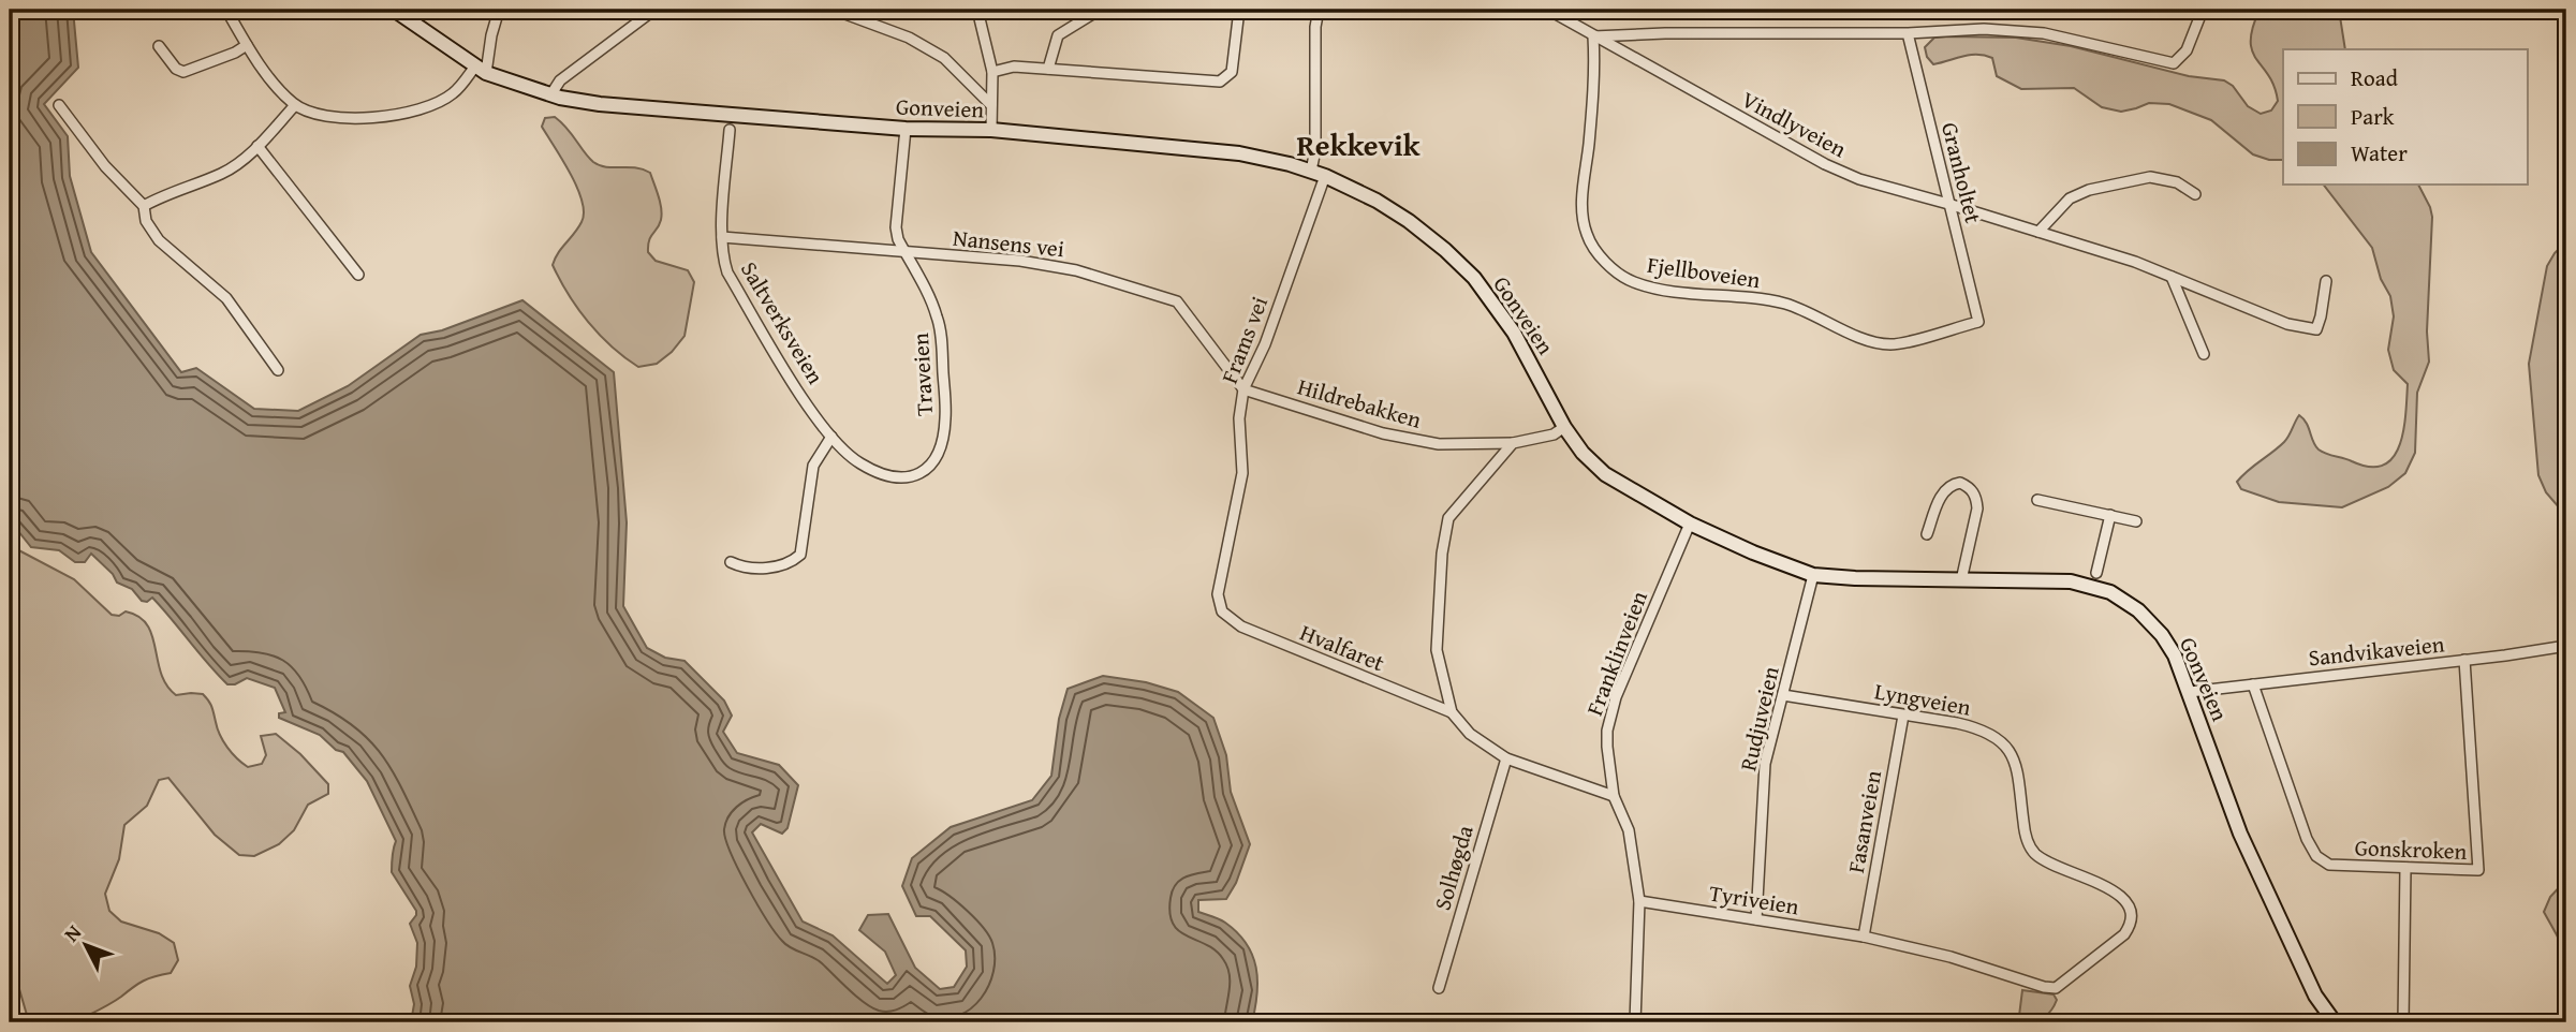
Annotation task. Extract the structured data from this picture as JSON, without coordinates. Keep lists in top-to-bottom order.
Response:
{
  "streets": {
    "street": [
      "Gonveien",
      "Vindlyveien",
      "Granholtet",
      "Nansens vei",
      "Fjellboveien",
      "Saltverksveien",
      "Frams vei",
      "Traveien",
      "Hildrebakken",
      "Hvalfaret",
      "Sandvikaveien",
      "Franklinveien",
      "Lyngveien",
      "Rudjuveien",
      "Fasanveien",
      "Gonskroken",
      "Solhøgda",
      "Tyriveien"
    ]
  },
  "crossings": [
    ["Gonveien", "Frams vei"],
    ["Gonveien", "Traveien"],
    ["Gonveien", "Hildrebakken"],
    ["Gonveien", "Sandvikaveien"],
    ["Gonveien", "Franklinveien"],
    ["Gonveien", "Rudjuveien"],
    ["Vindlyveien", "Granholtet"],
    ["Vindlyveien", "Fjellboveien"],
    ["Granholtet", "Fjellboveien"],
    ["Nansens vei", "Saltverksveien"],
    ["Nansens vei", "Frams vei"],
    ["Nansens vei", "Traveien"],
    ["Nansens vei", "Hildrebakken"],
    ["Saltverksveien", "Traveien"],
    ["Frams vei", "Hildrebakken"],
    ["Frams vei", "Hvalfaret"],
    ["Sandvikaveien", "Gonskroken"],
    ["Franklinveien", "Tyriveien"],
    ["Lyngveien", "Rudjuveien"],
    ["Lyngveien", "Fasanveien"],
    ["Lyngveien", "Tyriveien"],
    ["Rudjuveien", "Tyriveien"],
    ["Fasanveien", "Tyriveien"]
  ],
  "districts": ["Rekkevik"],
  "legend": ["Road", "Park", "Water"],
  "north": "top left"
}
